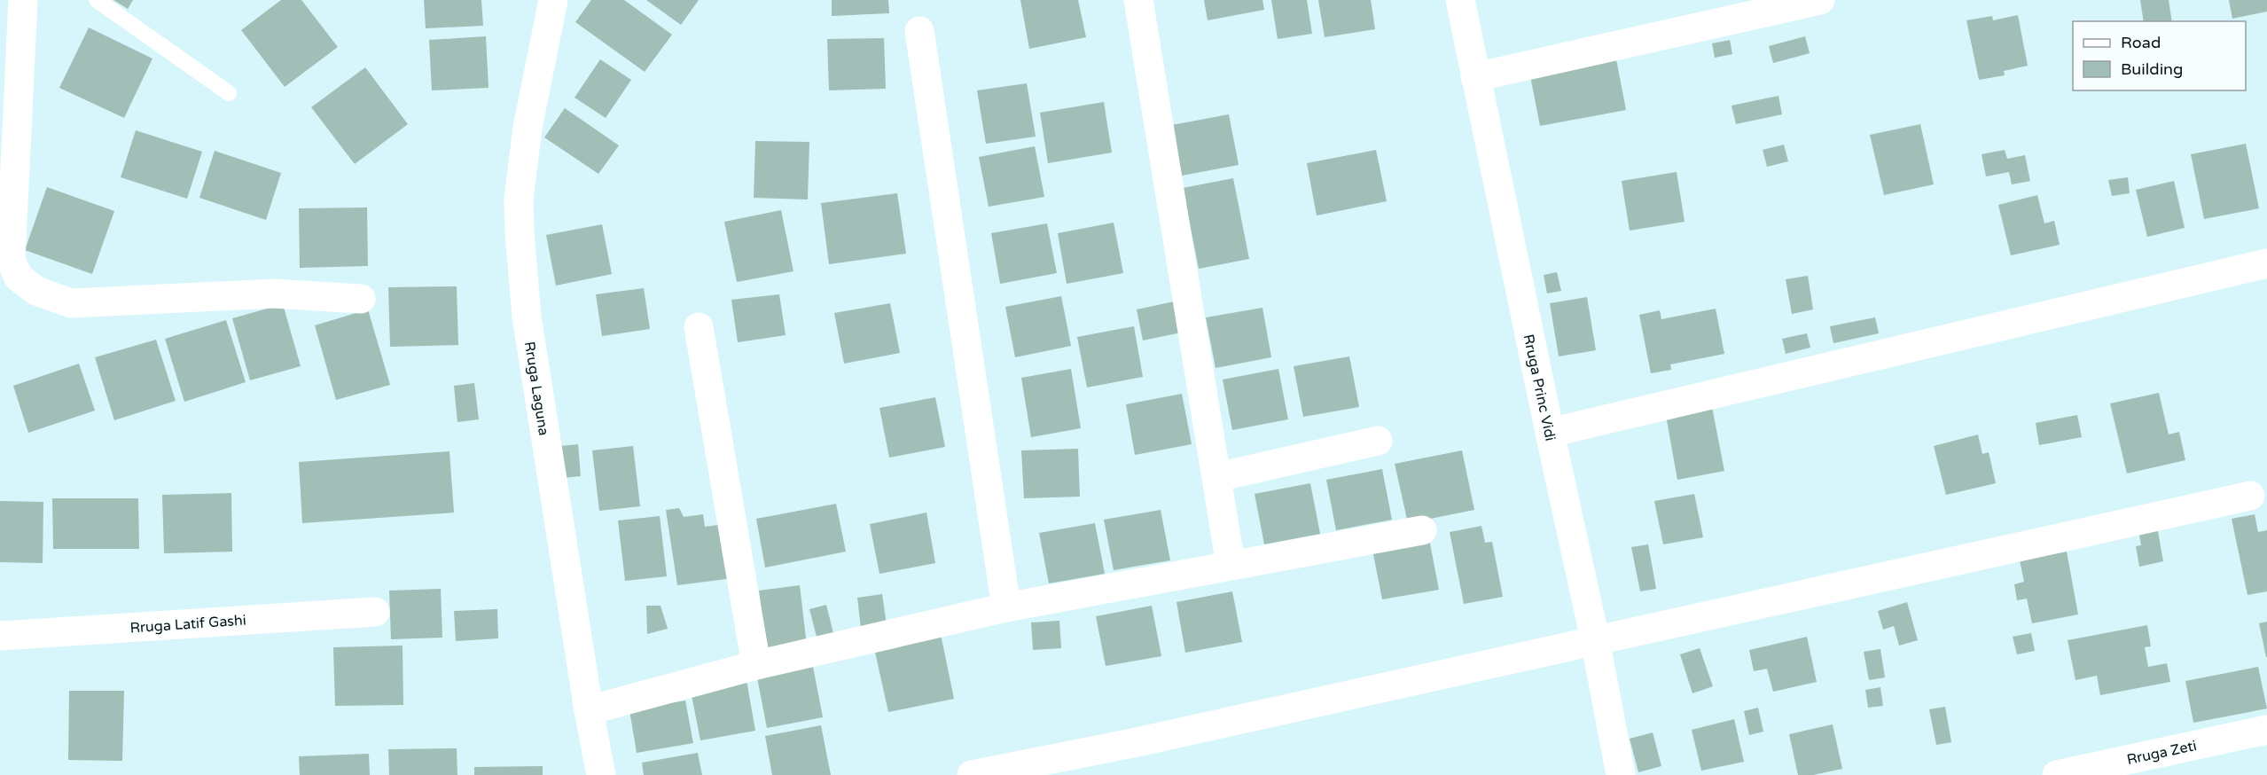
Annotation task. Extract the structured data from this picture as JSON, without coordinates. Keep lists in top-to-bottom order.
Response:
{
  "streets": {
    "street": [
      "Rruga Princ Vidi",
      "Rruga Laguna",
      "Rruga Latif Gashi",
      "Rruga Zeti"
    ]
  },
  "legend": ["Road", "Building"]
}
